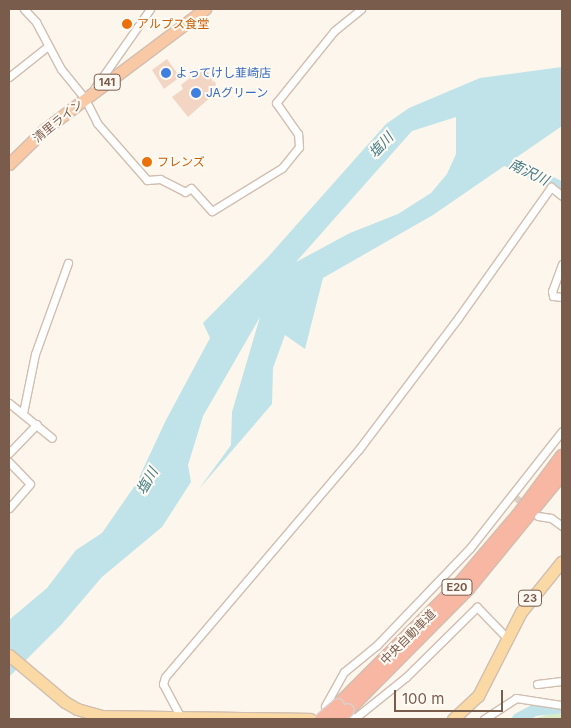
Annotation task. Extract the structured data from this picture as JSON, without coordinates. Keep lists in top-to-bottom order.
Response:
{
  "streets": {
    "highway": [
      "141",
      "清里ライン",
      "E20",
      "中央自動車道"
    ],
    "main road": ["23"]
  },
  "water": ["塩川", "南沢川"],
  "places": [
    "アルプス食堂",
    "よってけし韮崎店",
    "JAグリーン",
    "フレンズ"
  ],
  "scale_bar": "100 m"
}
